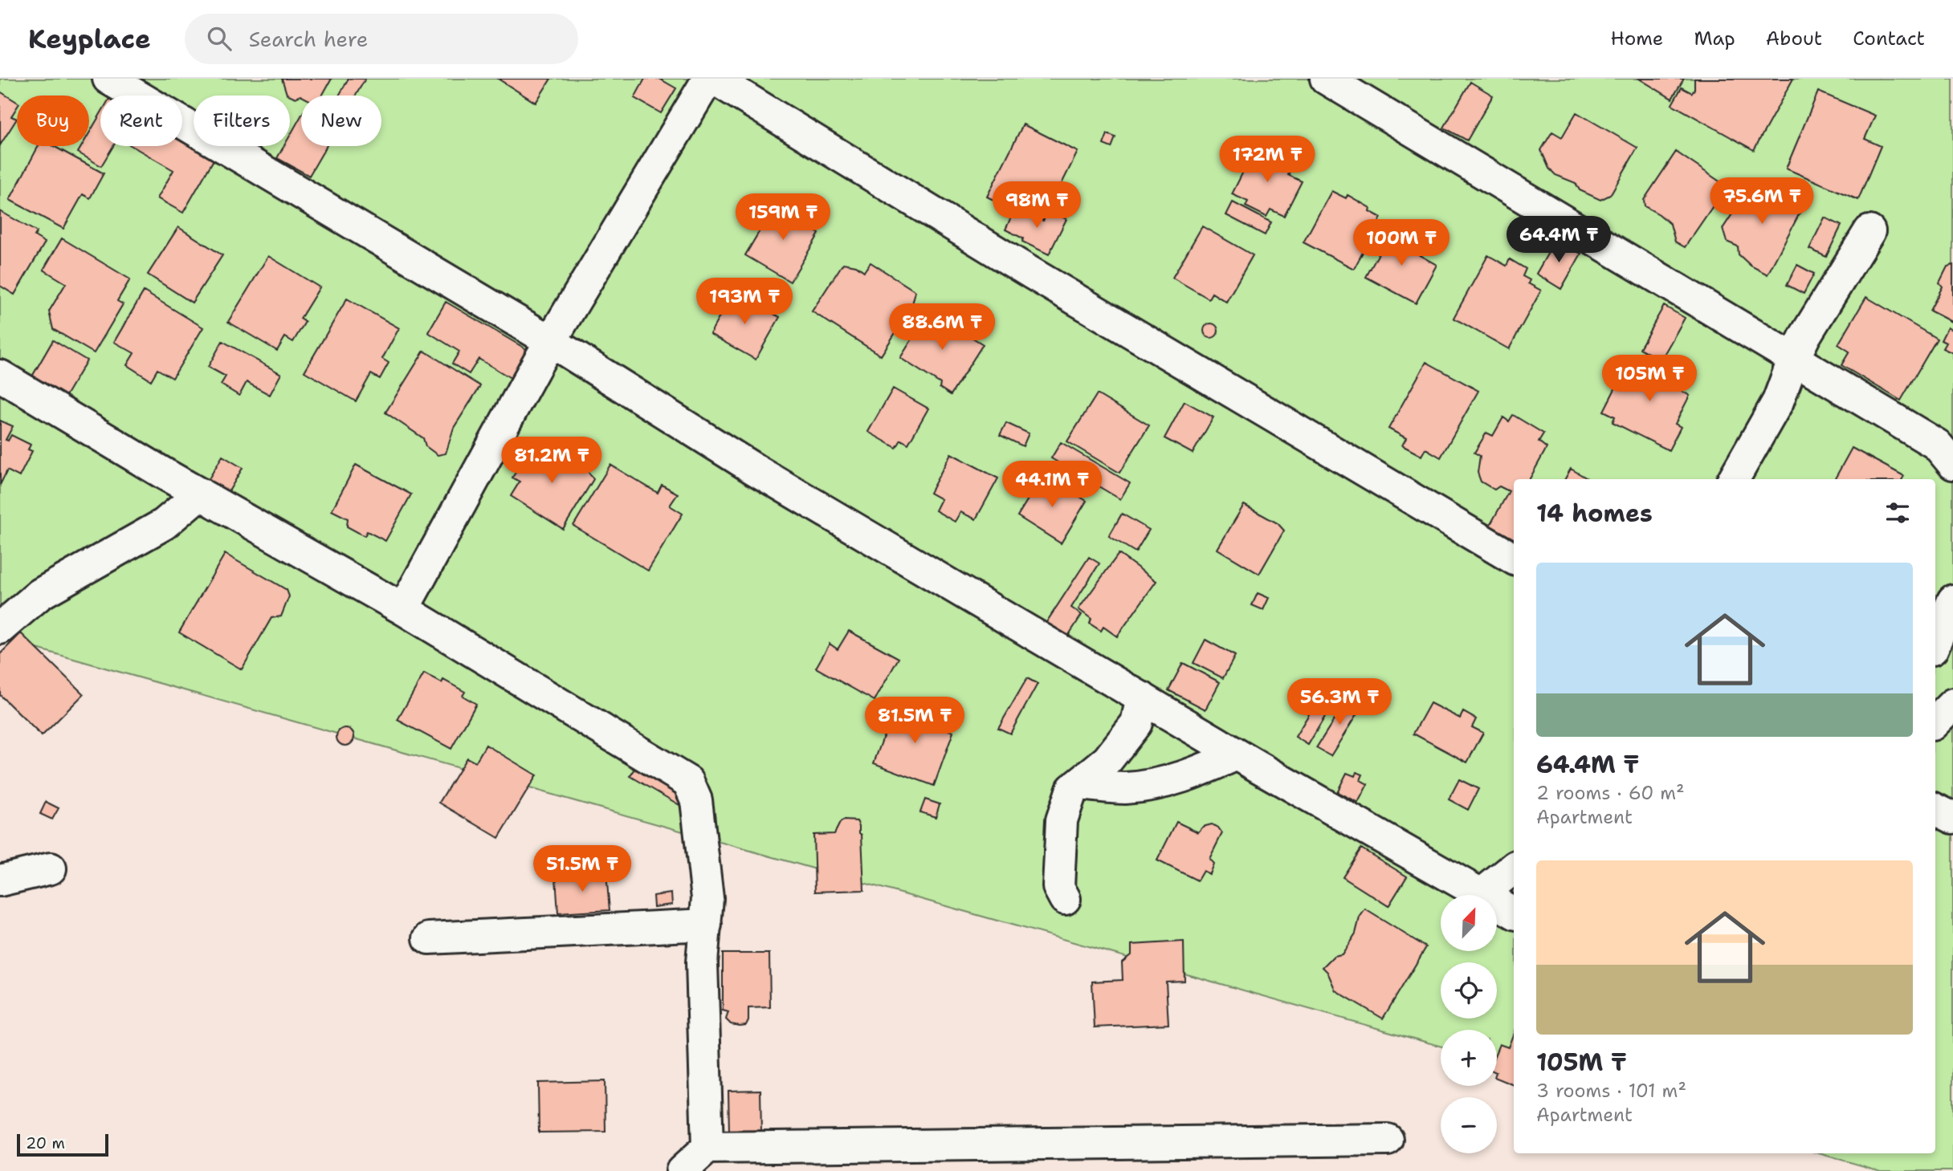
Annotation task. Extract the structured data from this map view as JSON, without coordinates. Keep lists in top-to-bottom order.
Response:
{
  "scale_bar": "20 m",
  "north": "top right",
  "page": {
    "header": "Keyplace",
    "search": "Search here",
    "nav": [
      "Home",
      "Map",
      "About",
      "Contact"
    ],
    "chip": [
      "Buy",
      "Rent",
      "Filters",
      "New"
    ],
    "price": [
      "172M ₸",
      "75.6M ₸",
      "98M ₸",
      "159M ₸",
      "64.4M ₸",
      "100M ₸",
      "193M ₸",
      "88.6M ₸",
      "105M ₸",
      "81.2M ₸",
      "44.1M ₸",
      "56.3M ₸",
      "81.5M ₸",
      "51.5M ₸"
    ],
    "heading": "14 homes",
    "list": [
      {
        "name": "64.4M ₸",
        "note": "2 rooms · 60 m² · Apartment"
      },
      {
        "name": "105M ₸",
        "note": "3 rooms · 101 m² · Apartment"
      }
    ],
    "map_buttons": ["+", "−"],
    "scale": "20 m"
  }
}
